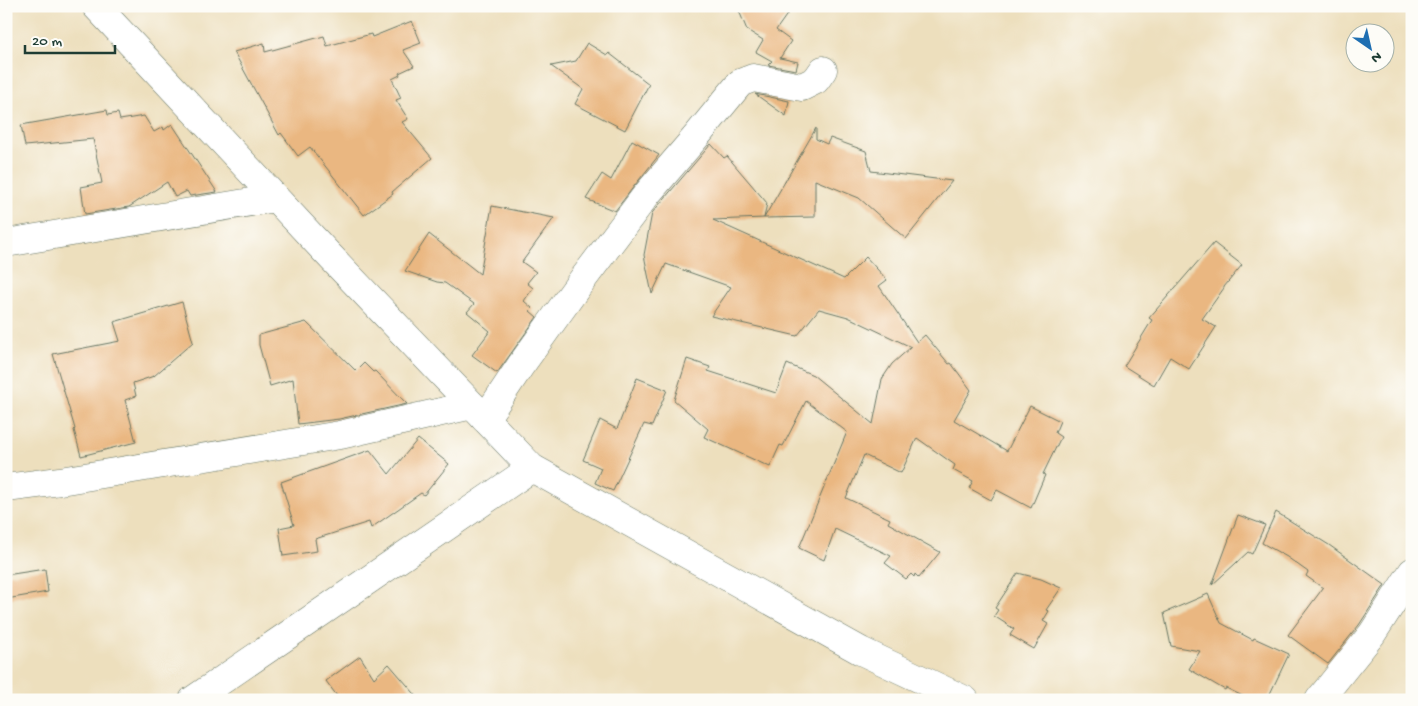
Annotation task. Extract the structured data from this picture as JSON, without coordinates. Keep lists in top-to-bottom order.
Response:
{
  "scale_bar": "20 m",
  "north": "bottom right"
}
